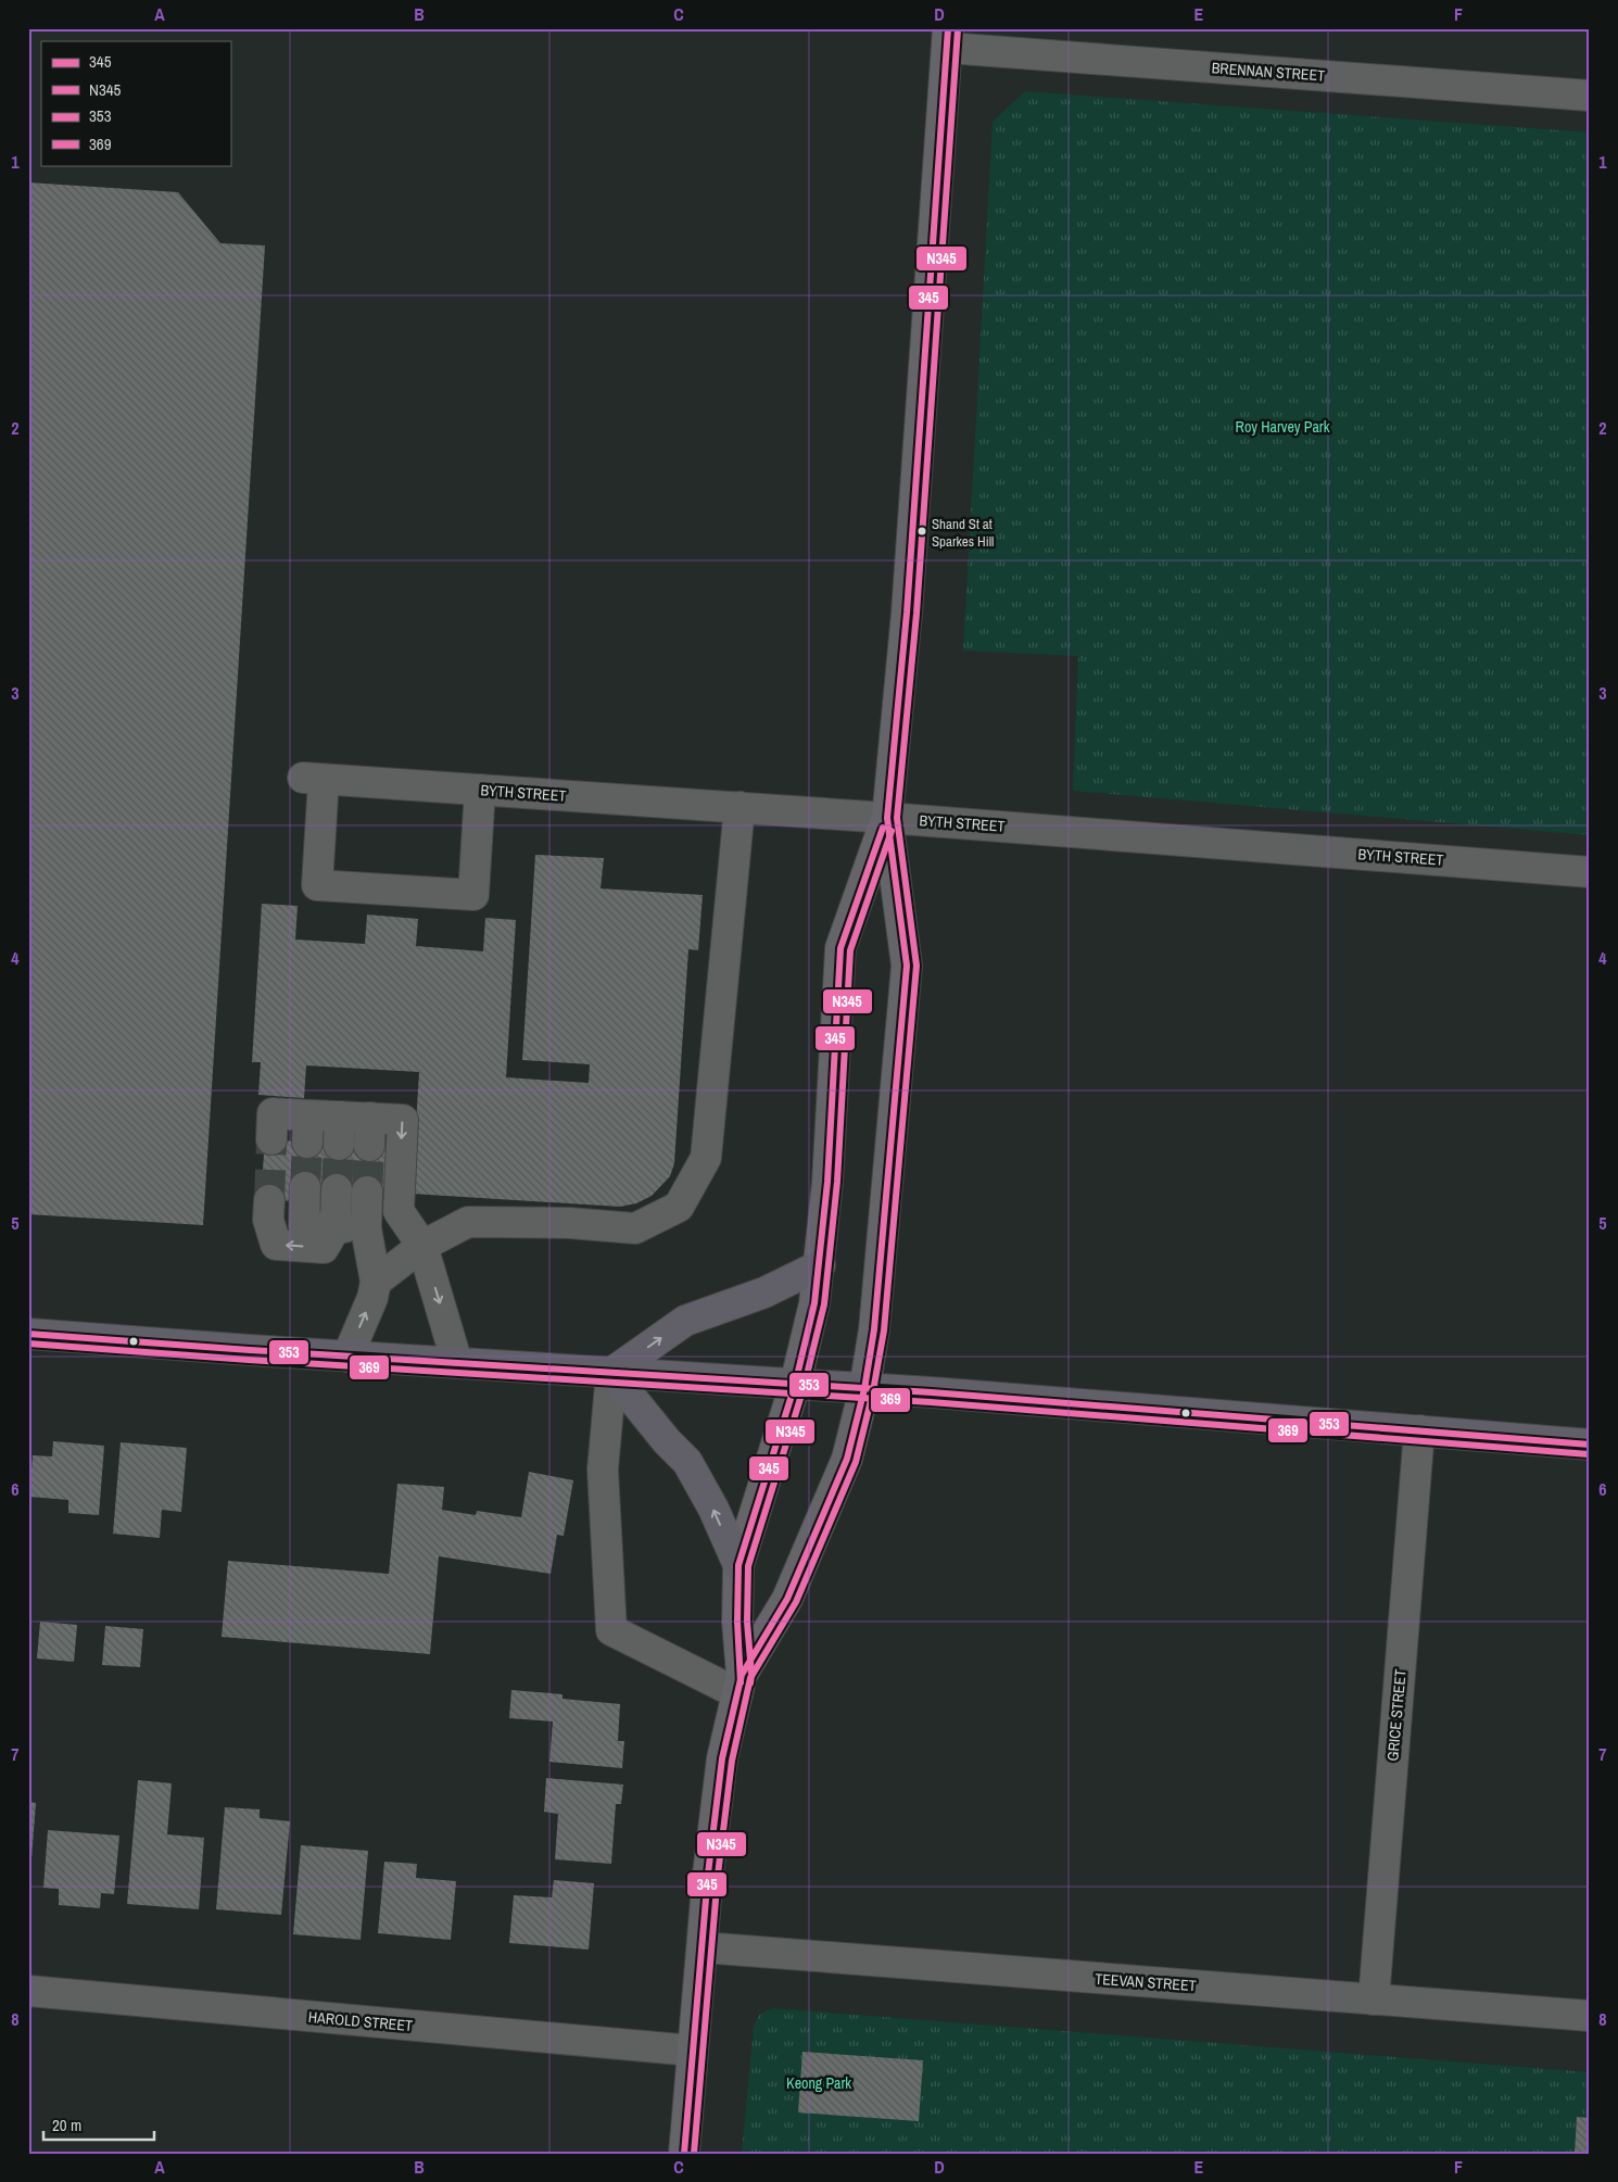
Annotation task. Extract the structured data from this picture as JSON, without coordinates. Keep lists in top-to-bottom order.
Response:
{
  "streets": {
    "street": [
      "BRENNAN STREET",
      "BYTH STREET",
      "GRICE STREET",
      "TEEVAN STREET",
      "HAROLD STREET"
    ]
  },
  "crossings": [
    ["GRICE STREET", "TEEVAN STREET"]
  ],
  "parks": ["Roy Harvey Park", "Keong Park"],
  "places": ["Shand St at Sparkes Hill"],
  "lines": [
    "transit line 345",
    "transit line N345",
    "transit line 353",
    "transit line 369"
  ],
  "legend": [
    "345",
    "N345",
    "353",
    "369"
  ],
  "scale_bar": "20 m",
  "grid": {
    "columns": [
      "A",
      "B",
      "C",
      "D",
      "E",
      "F"
    ],
    "rows": [
      "1",
      "2",
      "3",
      "4",
      "5",
      "6",
      "7",
      "8"
    ]
  }
}
